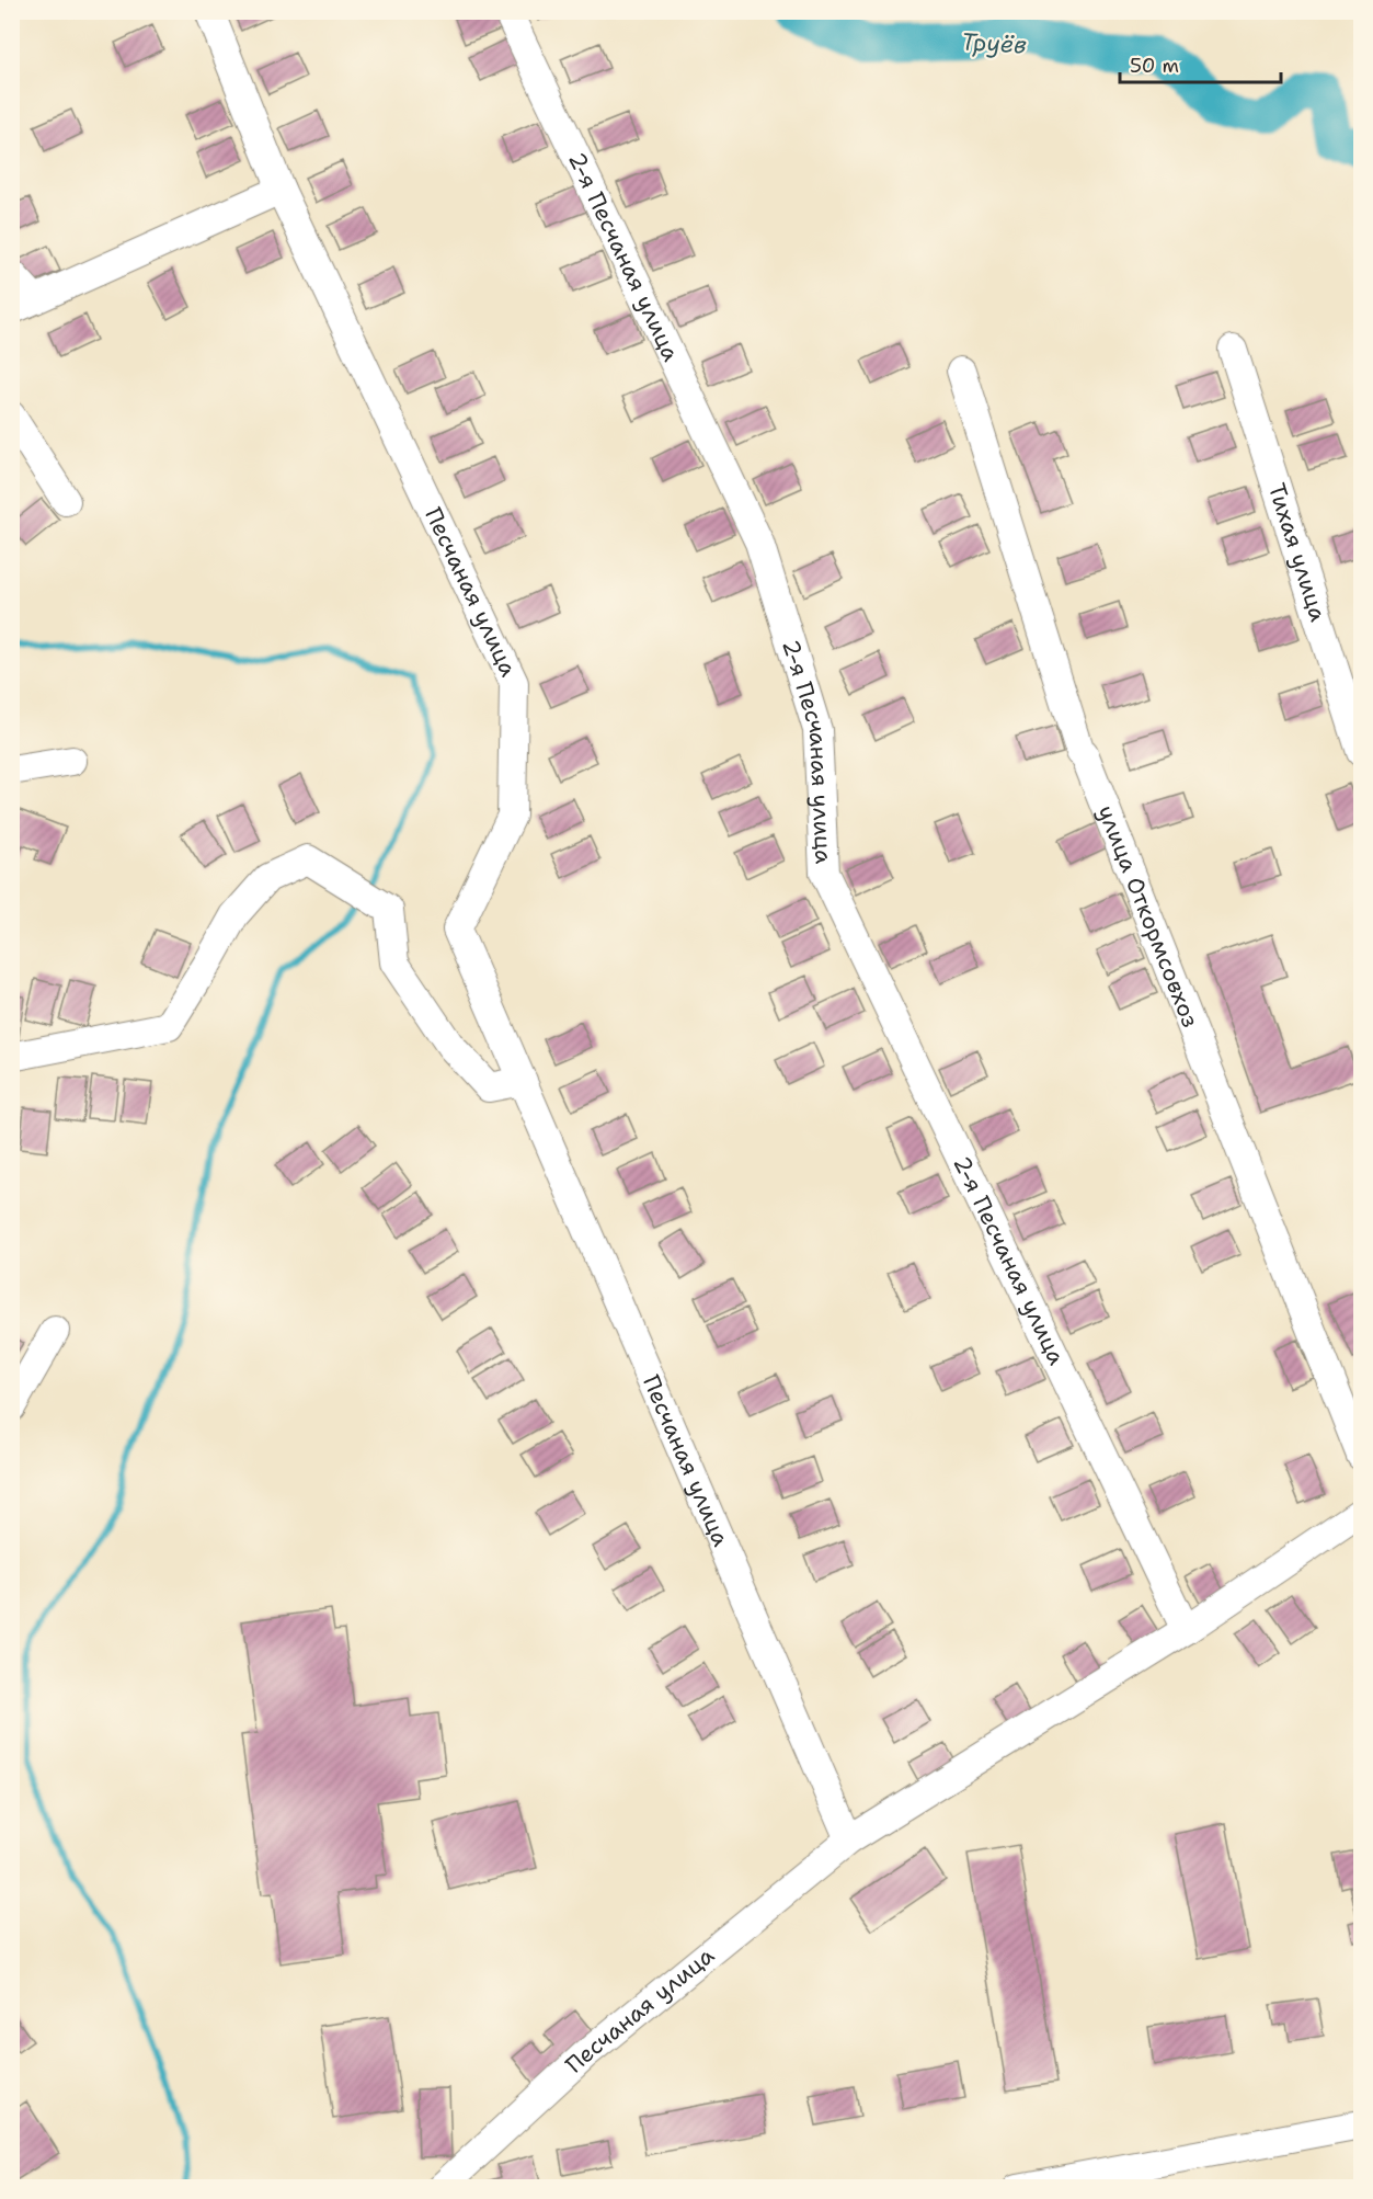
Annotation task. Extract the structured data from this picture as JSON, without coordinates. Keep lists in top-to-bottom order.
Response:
{
  "streets": {
    "street": [
      "2-я Песчаная улица",
      "Тихая улица",
      "Песчаная улица",
      "улица Откормсовхоз"
    ]
  },
  "crossings": [
    ["2-я Песчаная улица", "Песчаная улица"]
  ],
  "water": ["Труёв"],
  "scale_bar": "50 m"
}
